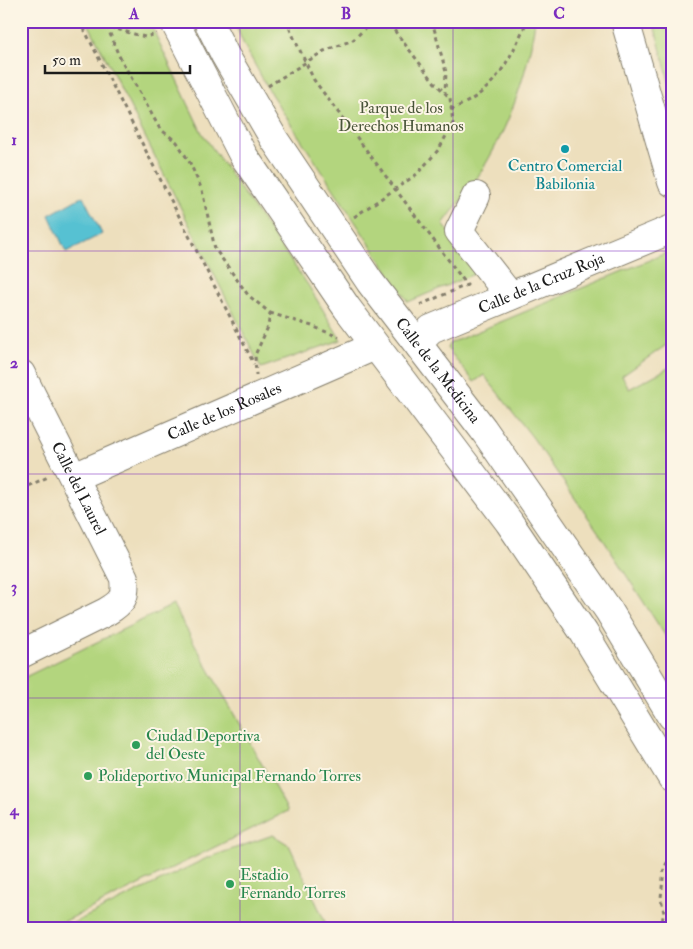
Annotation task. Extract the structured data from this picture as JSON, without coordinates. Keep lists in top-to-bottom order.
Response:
{
  "streets": {
    "street": [
      "Calle de la Cruz Roja",
      "Calle de la Medicina",
      "Calle de los Rosales",
      "Calle del Laurel"
    ]
  },
  "crossings": [
    ["Calle de la Cruz Roja", "Calle de la Medicina"],
    ["Calle de los Rosales", "Calle del Laurel"]
  ],
  "parks": ["Parque de los Derechos Humanos"],
  "places": [
    "Centro Comercial Babilonia",
    "Ciudad Deportiva del Oeste",
    "Polideportivo Municipal Fernando Torres",
    "Estadio Fernando Torres"
  ],
  "scale_bar": "50 m",
  "grid": {
    "columns": ["A", "B", "C"],
    "rows": [
      "1",
      "2",
      "3",
      "4"
    ]
  }
}
